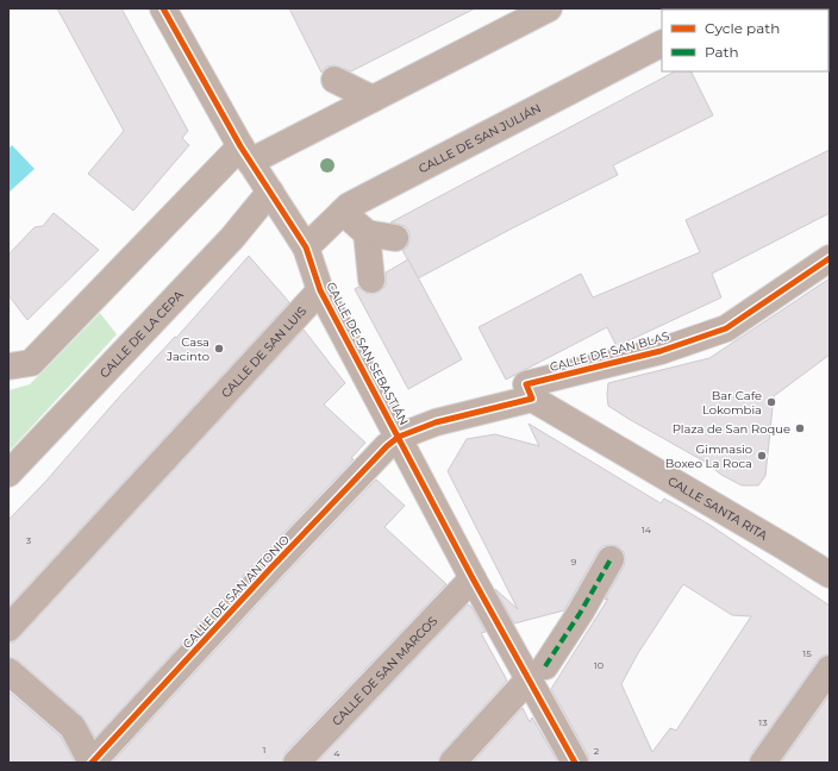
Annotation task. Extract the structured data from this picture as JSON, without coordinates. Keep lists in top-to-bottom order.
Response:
{
  "streets": {
    "street": [
      "CALLE DE SAN JULIÁN",
      "CALLE DE LA CEPA",
      "CALLE DE SAN BLAS",
      "CALLE DE SAN LUIS",
      "CALLE DE SAN SEBASTIÁN",
      "CALLE SANTA RITA",
      "CALLE DE SAN ANTONIO",
      "CALLE DE SAN MARCOS"
    ]
  },
  "crossings": [
    ["CALLE DE SAN JULIÁN", "CALLE DE SAN SEBASTIÁN"],
    ["CALLE DE LA CEPA", "CALLE DE SAN SEBASTIÁN"],
    ["CALLE DE SAN BLAS", "CALLE DE SAN SEBASTIÁN"],
    ["CALLE DE SAN BLAS", "CALLE SANTA RITA"],
    ["CALLE DE SAN BLAS", "CALLE DE SAN ANTONIO"],
    ["CALLE DE SAN LUIS", "CALLE DE SAN SEBASTIÁN"],
    ["CALLE DE SAN SEBASTIÁN", "CALLE DE SAN ANTONIO"],
    ["CALLE DE SAN SEBASTIÁN", "CALLE DE SAN MARCOS"]
  ],
  "places": [
    "Casa Jacinto",
    "Bar Cafe Lokombia",
    "Plaza de San Roque",
    "Gimnasio Boxeo La Roca"
  ],
  "house_numbers": [
    "14",
    "3",
    "9",
    "15",
    "10",
    "13",
    "1",
    "2",
    "4"
  ],
  "legend": ["Cycle path", "Path"]
}
